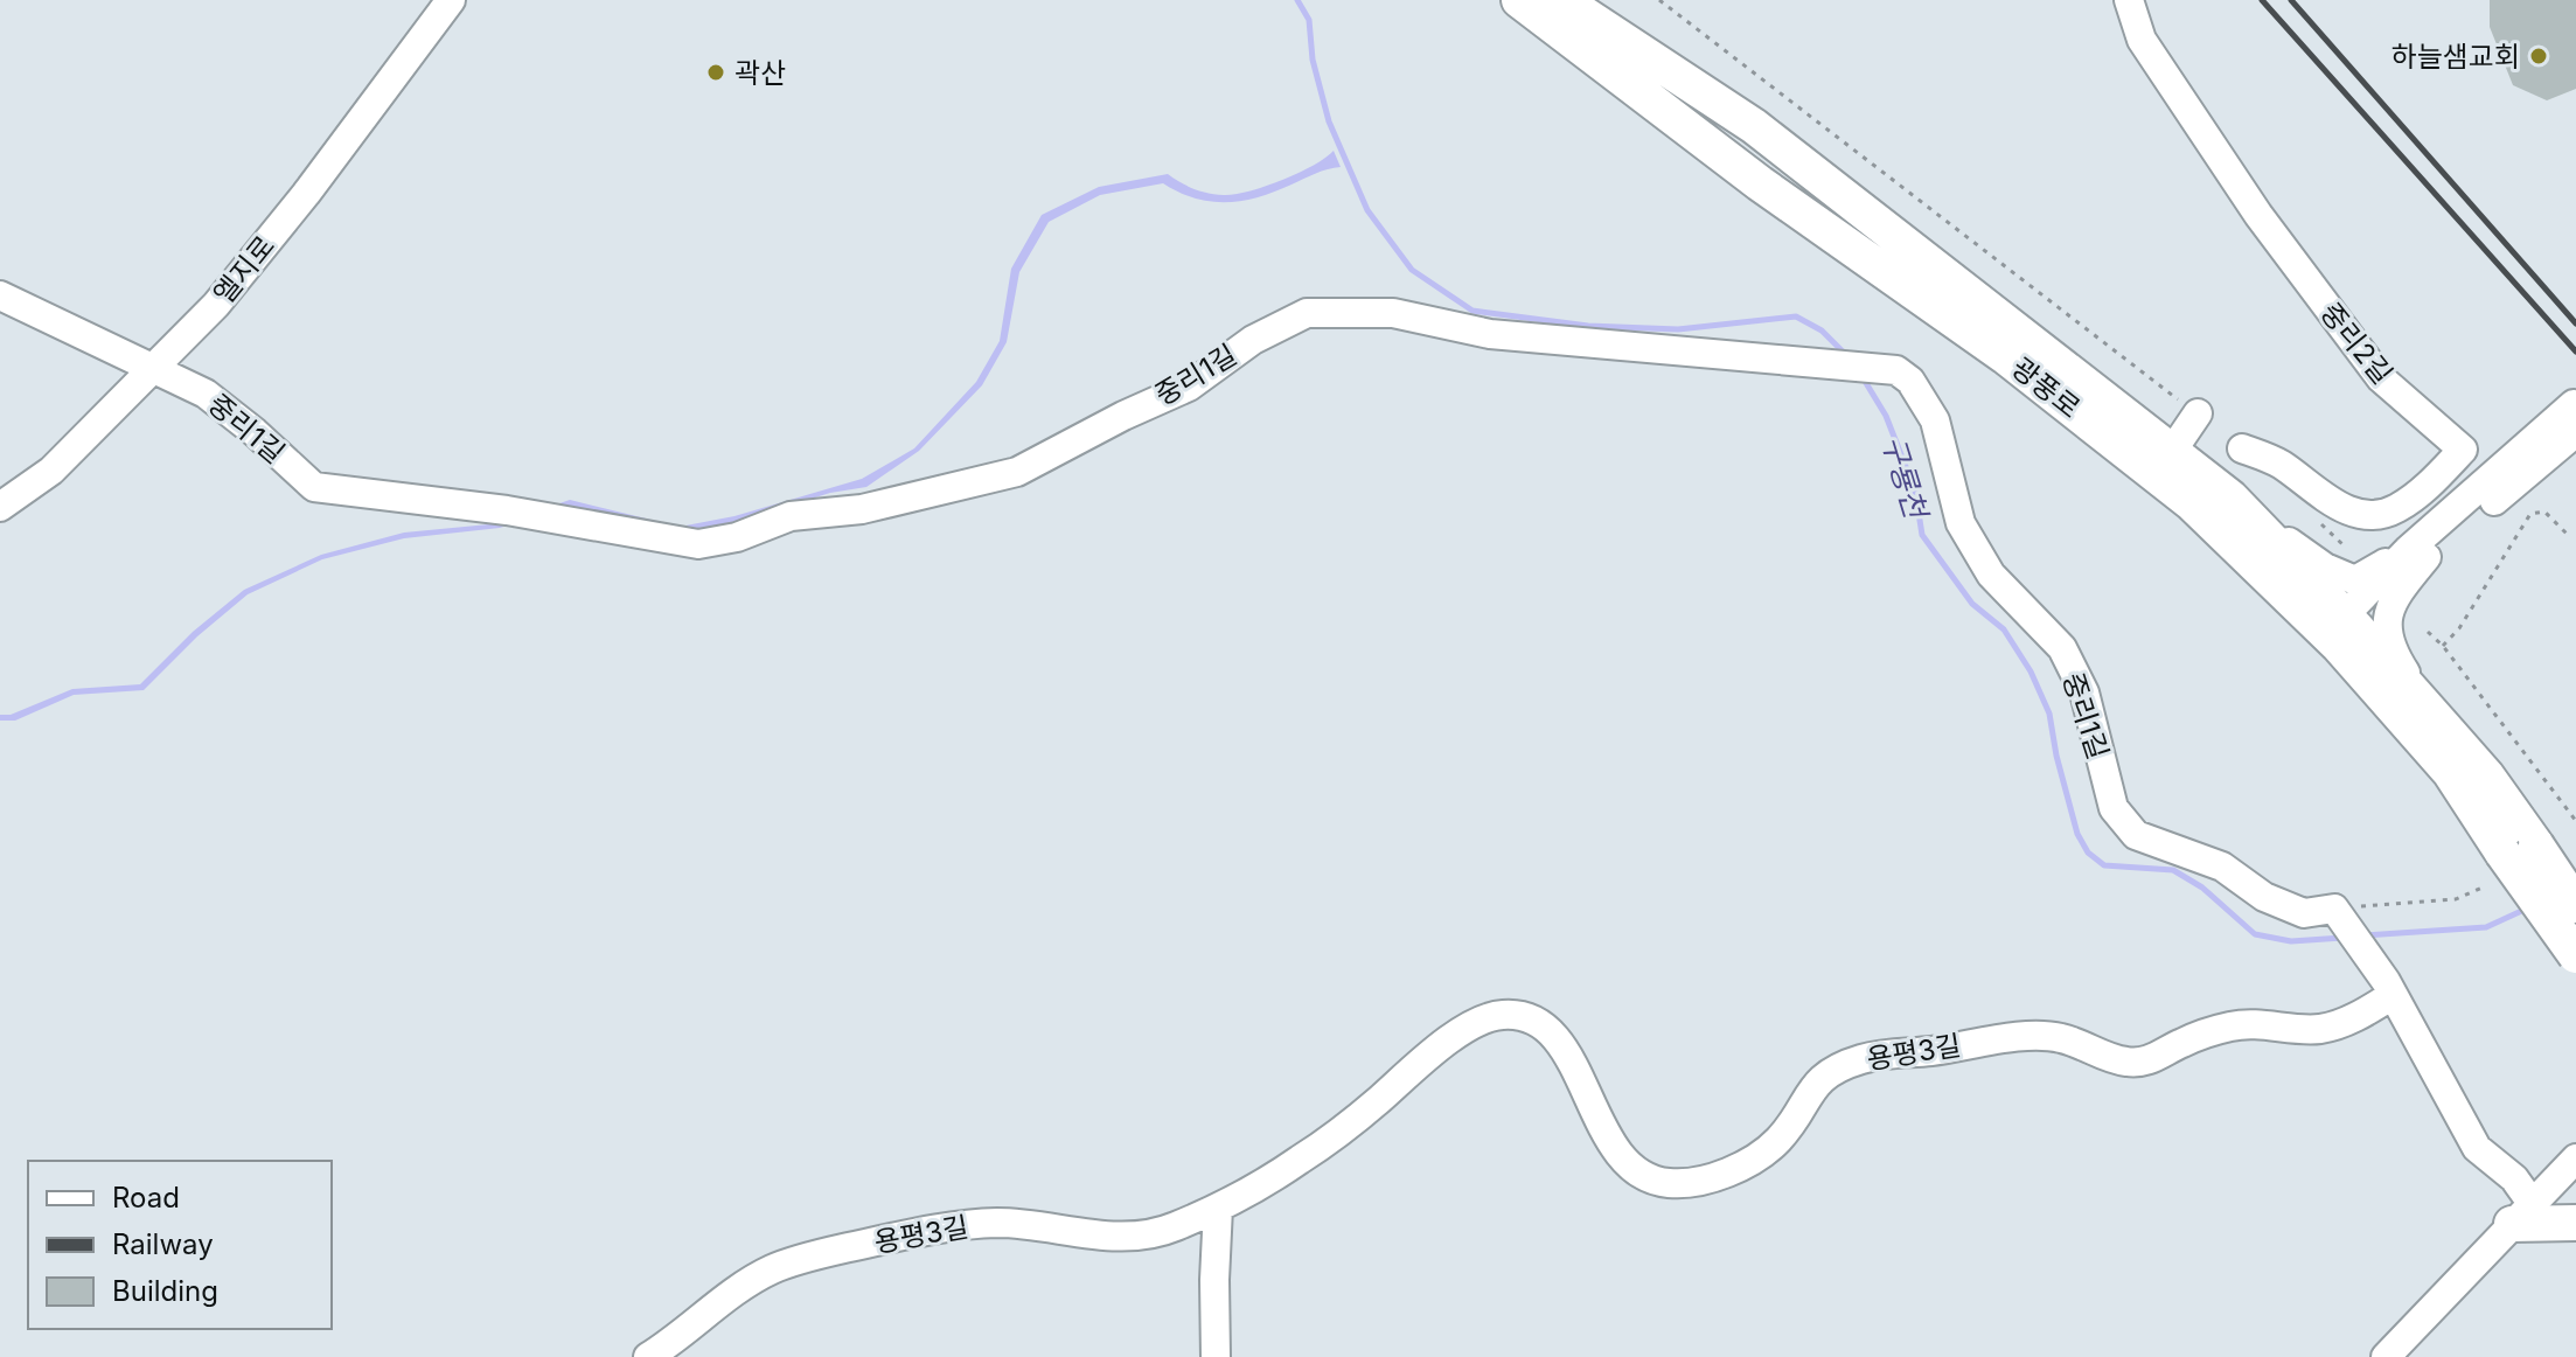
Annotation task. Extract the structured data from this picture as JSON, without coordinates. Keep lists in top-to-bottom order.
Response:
{
  "streets": {
    "main road": ["광풍로"],
    "street": [
      "엘지로",
      "중리2길",
      "중리1길",
      "용평3길"
    ]
  },
  "crossings": [
    ["엘지로", "중리1길"]
  ],
  "water": ["구룡천"],
  "places": ["하늘샘교회", "곽산"],
  "legend": ["Road", "Railway", "Building"]
}
